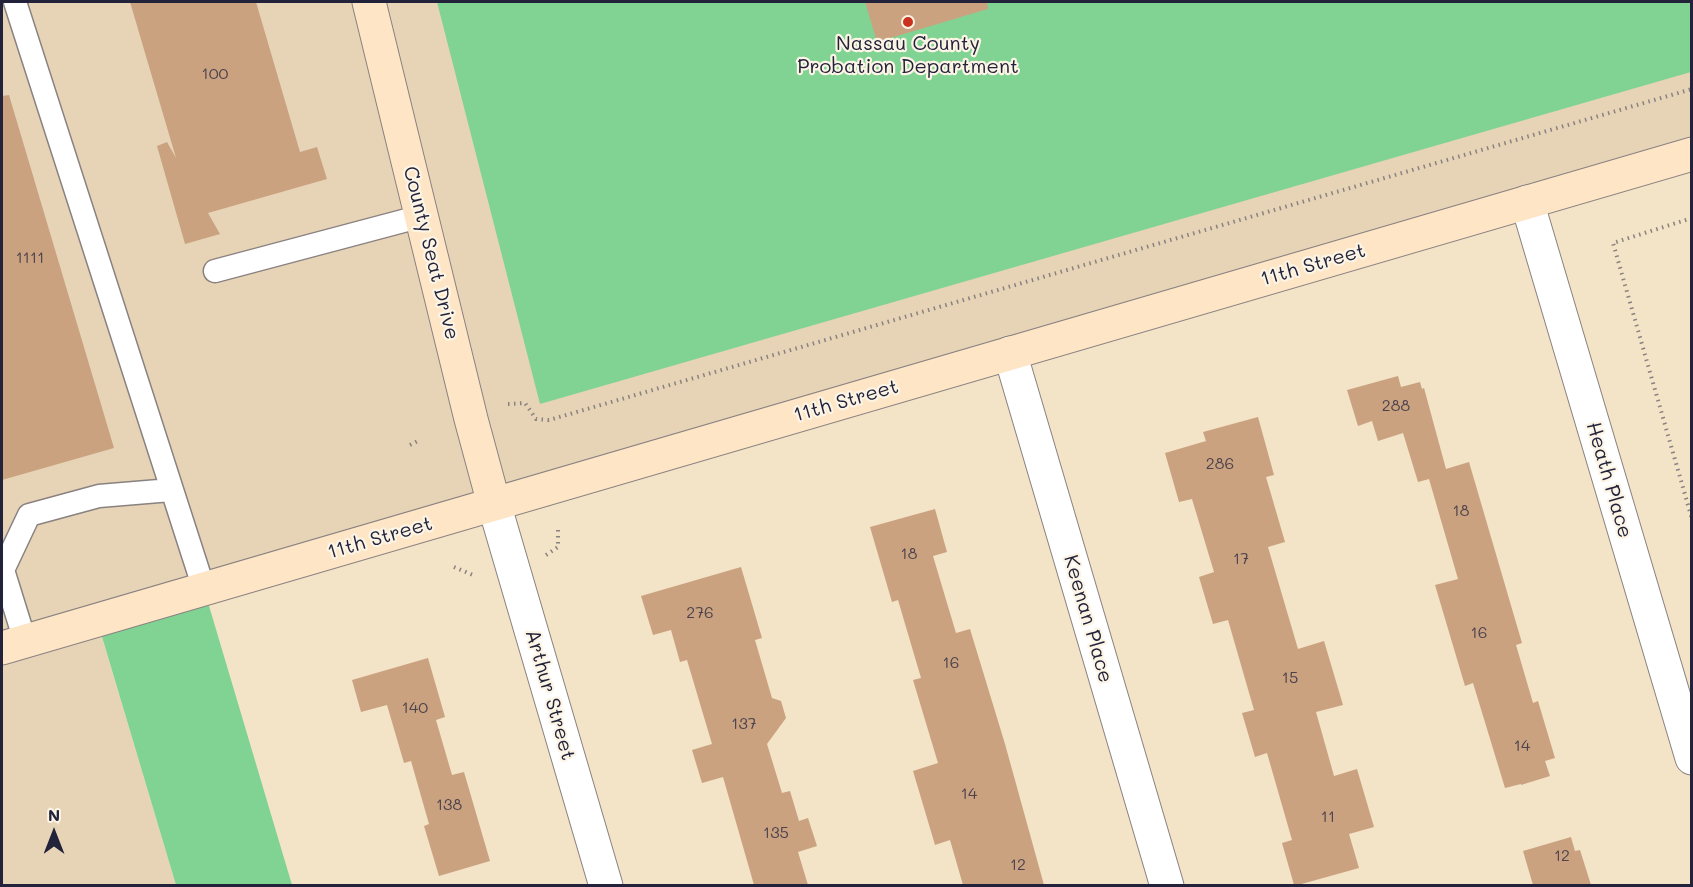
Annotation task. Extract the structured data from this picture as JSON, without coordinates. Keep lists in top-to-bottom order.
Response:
{
  "streets": {
    "main road": ["County Seat Drive", "11th Street"],
    "street": ["Heath Place", "Keenan Place", "Arthur Street"]
  },
  "crossings": [
    ["County Seat Drive", "11th Street"],
    ["County Seat Drive", "Arthur Street"],
    ["11th Street", "Heath Place"],
    ["11th Street", "Keenan Place"],
    ["11th Street", "Arthur Street"]
  ],
  "places": ["Nassau County Probation Department"],
  "house_numbers": [
    "100",
    "1111",
    "288",
    "286",
    "18",
    "18",
    "17",
    "276",
    "16",
    "16",
    "15",
    "140",
    "137",
    "14",
    "14",
    "138",
    "11",
    "135",
    "12",
    "12"
  ],
  "north": "top"
}
